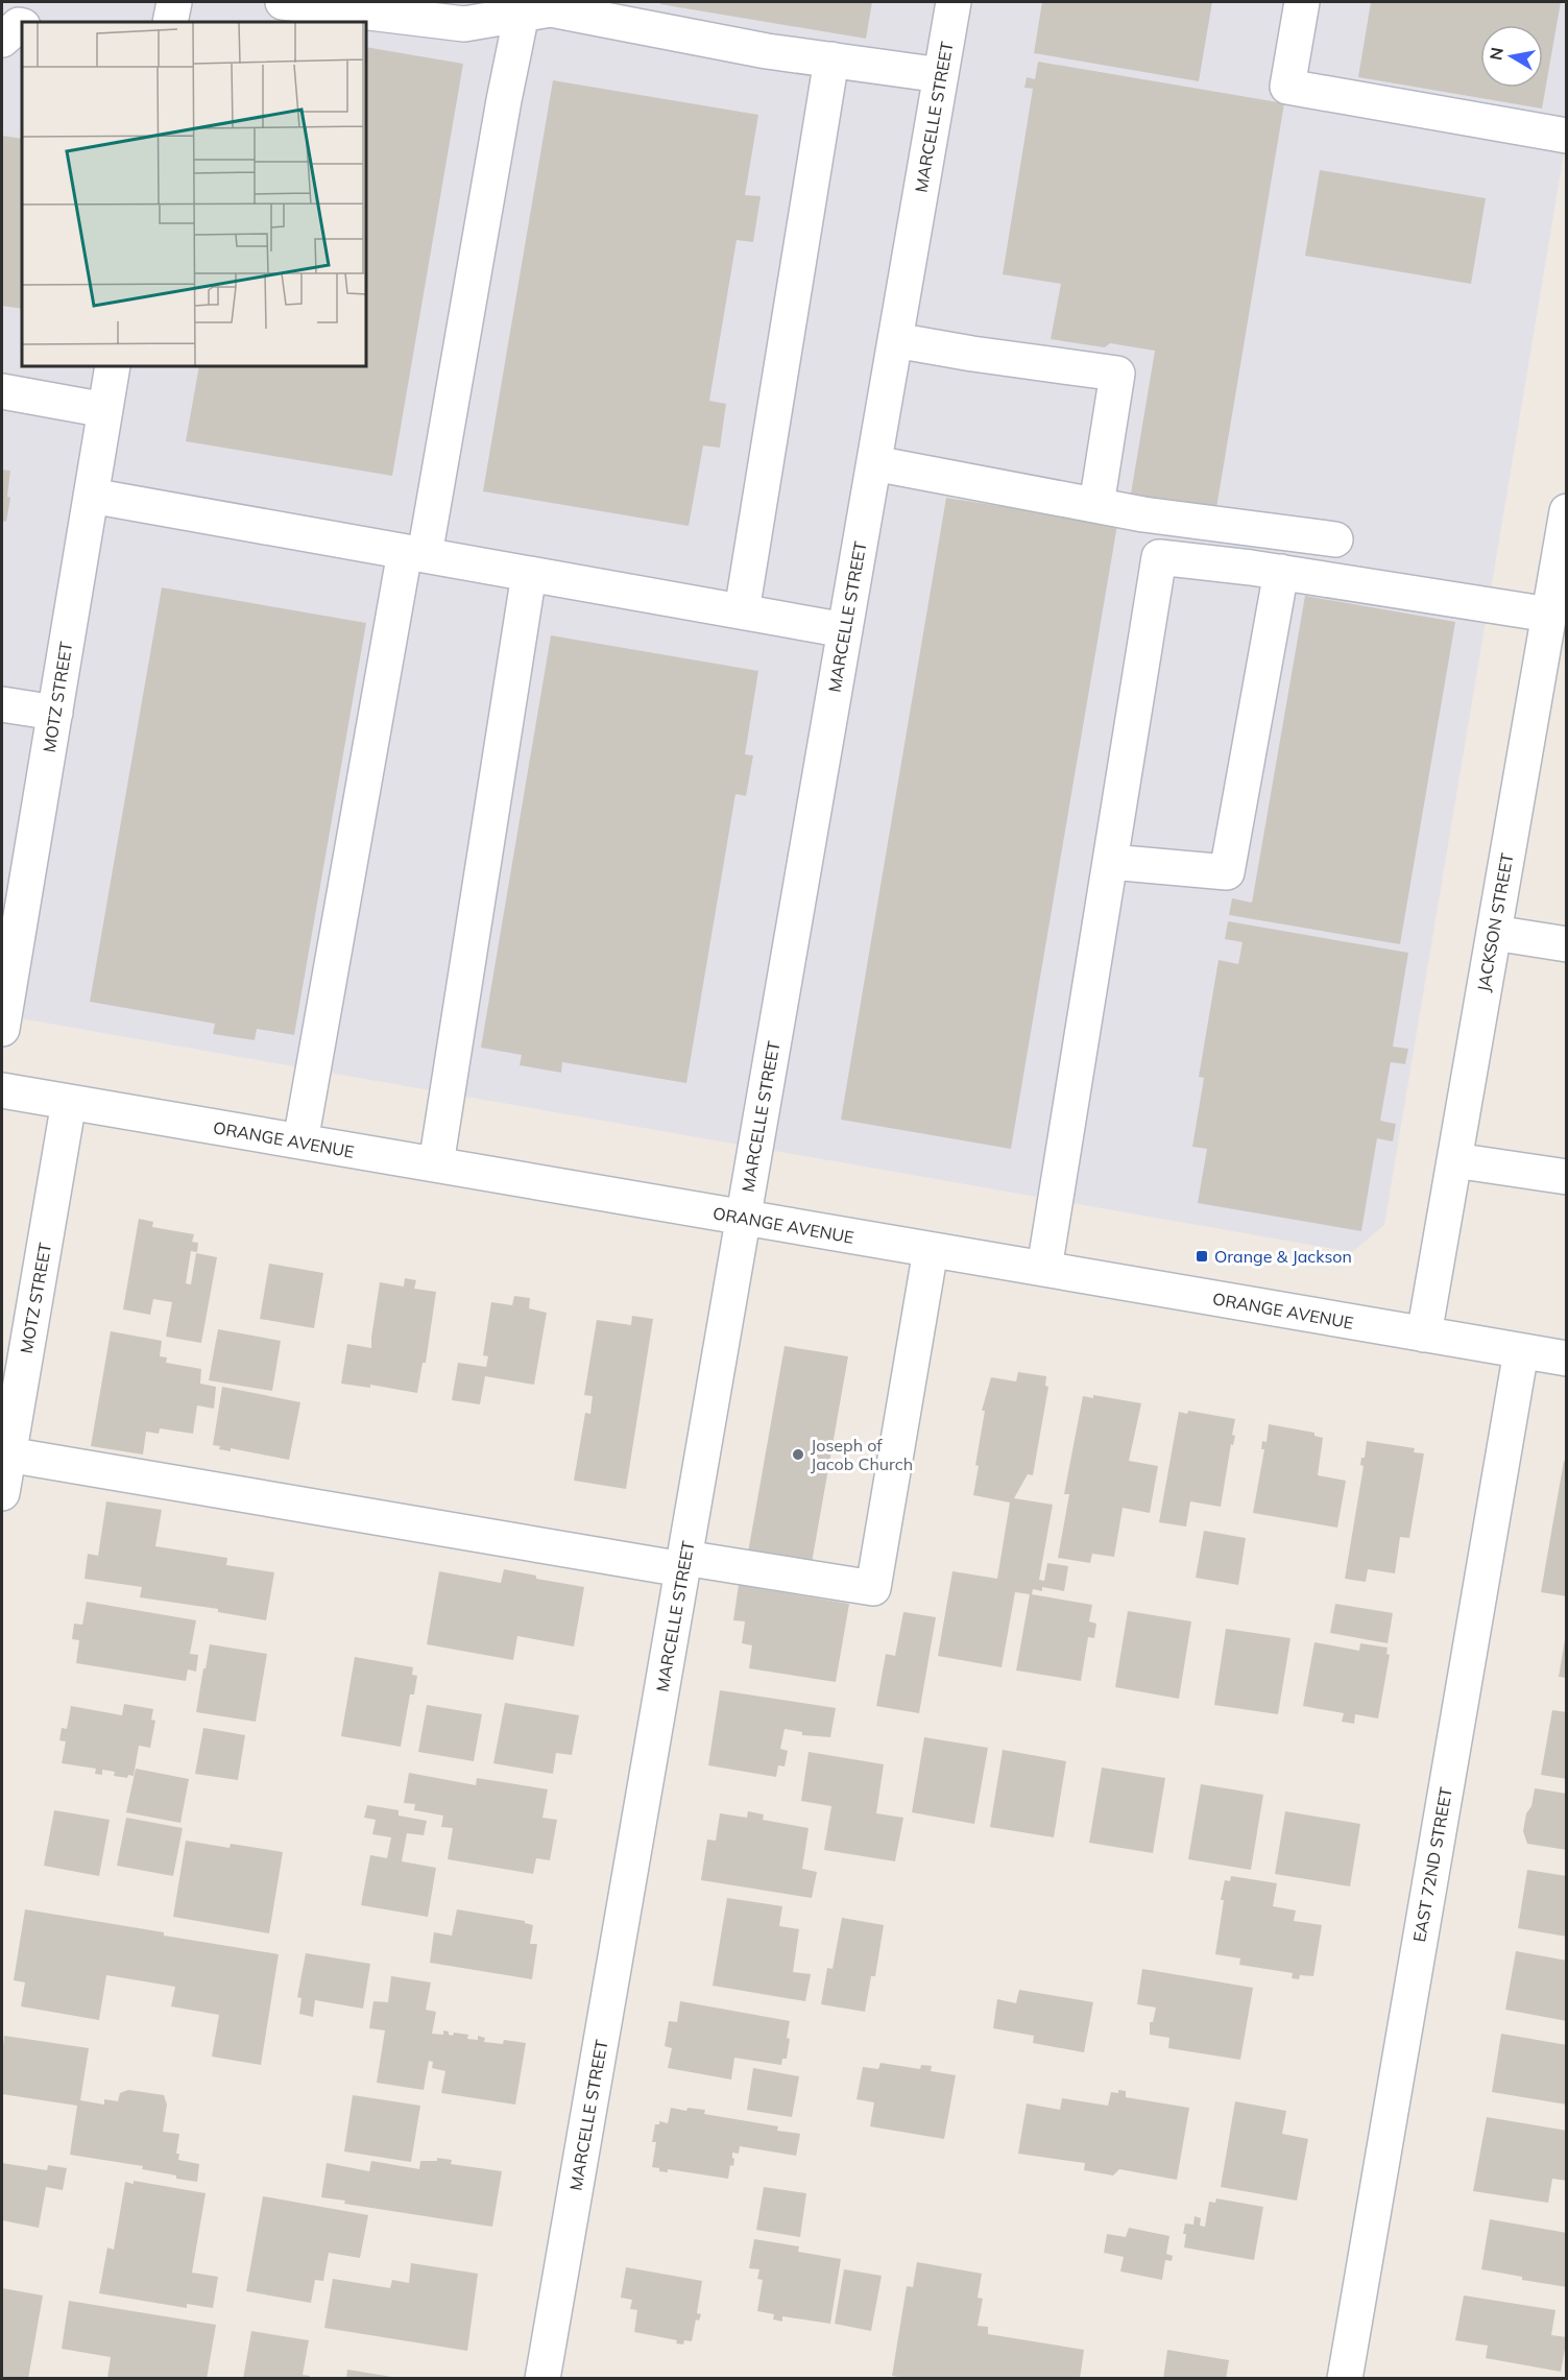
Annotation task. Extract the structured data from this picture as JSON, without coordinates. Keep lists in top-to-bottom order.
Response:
{
  "streets": {
    "street": [
      "MARCELLE STREET",
      "MOTZ STREET",
      "JACKSON STREET",
      "ORANGE AVENUE",
      "EAST 72ND STREET"
    ]
  },
  "crossings": [
    ["MARCELLE STREET", "ORANGE AVENUE"],
    ["MOTZ STREET", "ORANGE AVENUE"],
    ["JACKSON STREET", "ORANGE AVENUE"],
    ["ORANGE AVENUE", "EAST 72ND STREET"]
  ],
  "places": {
    "transit": ["Orange & Jackson"],
    "other": ["Joseph of Jacob Church"]
  },
  "north": "left"
}
